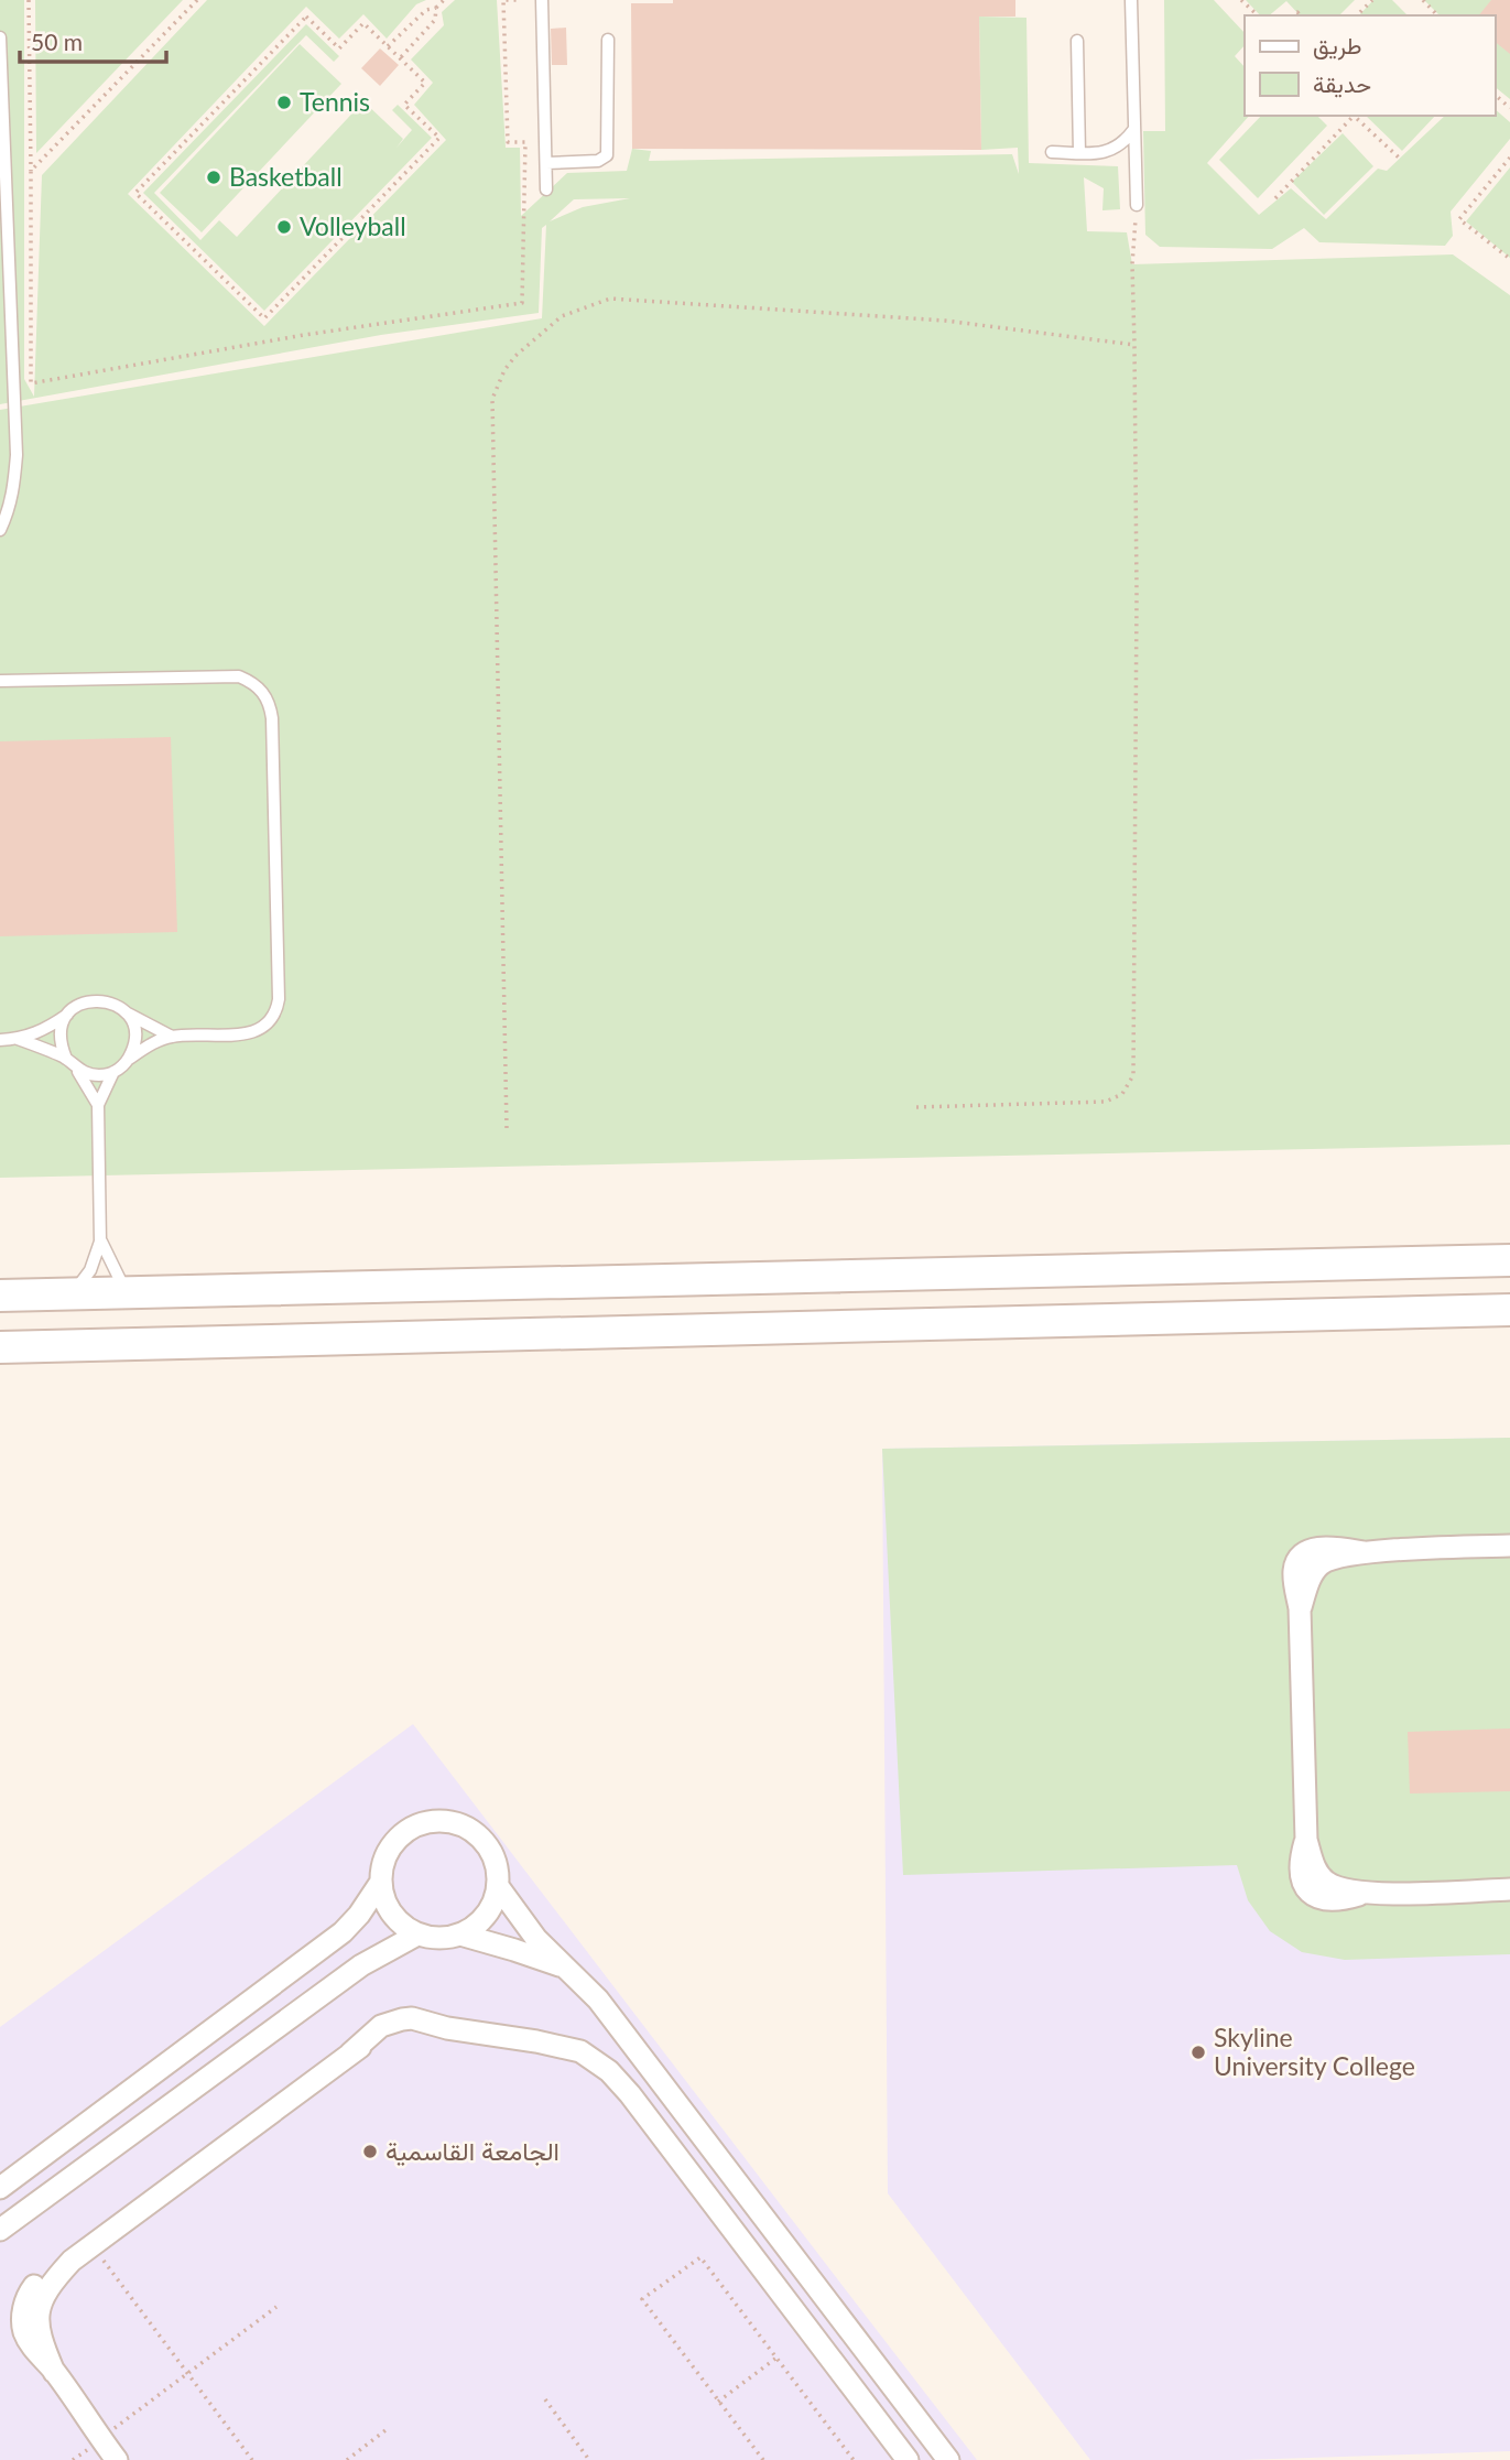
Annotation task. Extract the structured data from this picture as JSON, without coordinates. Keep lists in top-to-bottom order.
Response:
{
  "places": [
    "Tennis",
    "Basketball",
    "Volleyball",
    "Skyline University College",
    "الجامعة القاسمية"
  ],
  "legend": ["طريق", "حديقة"],
  "scale_bar": "50 m"
}
